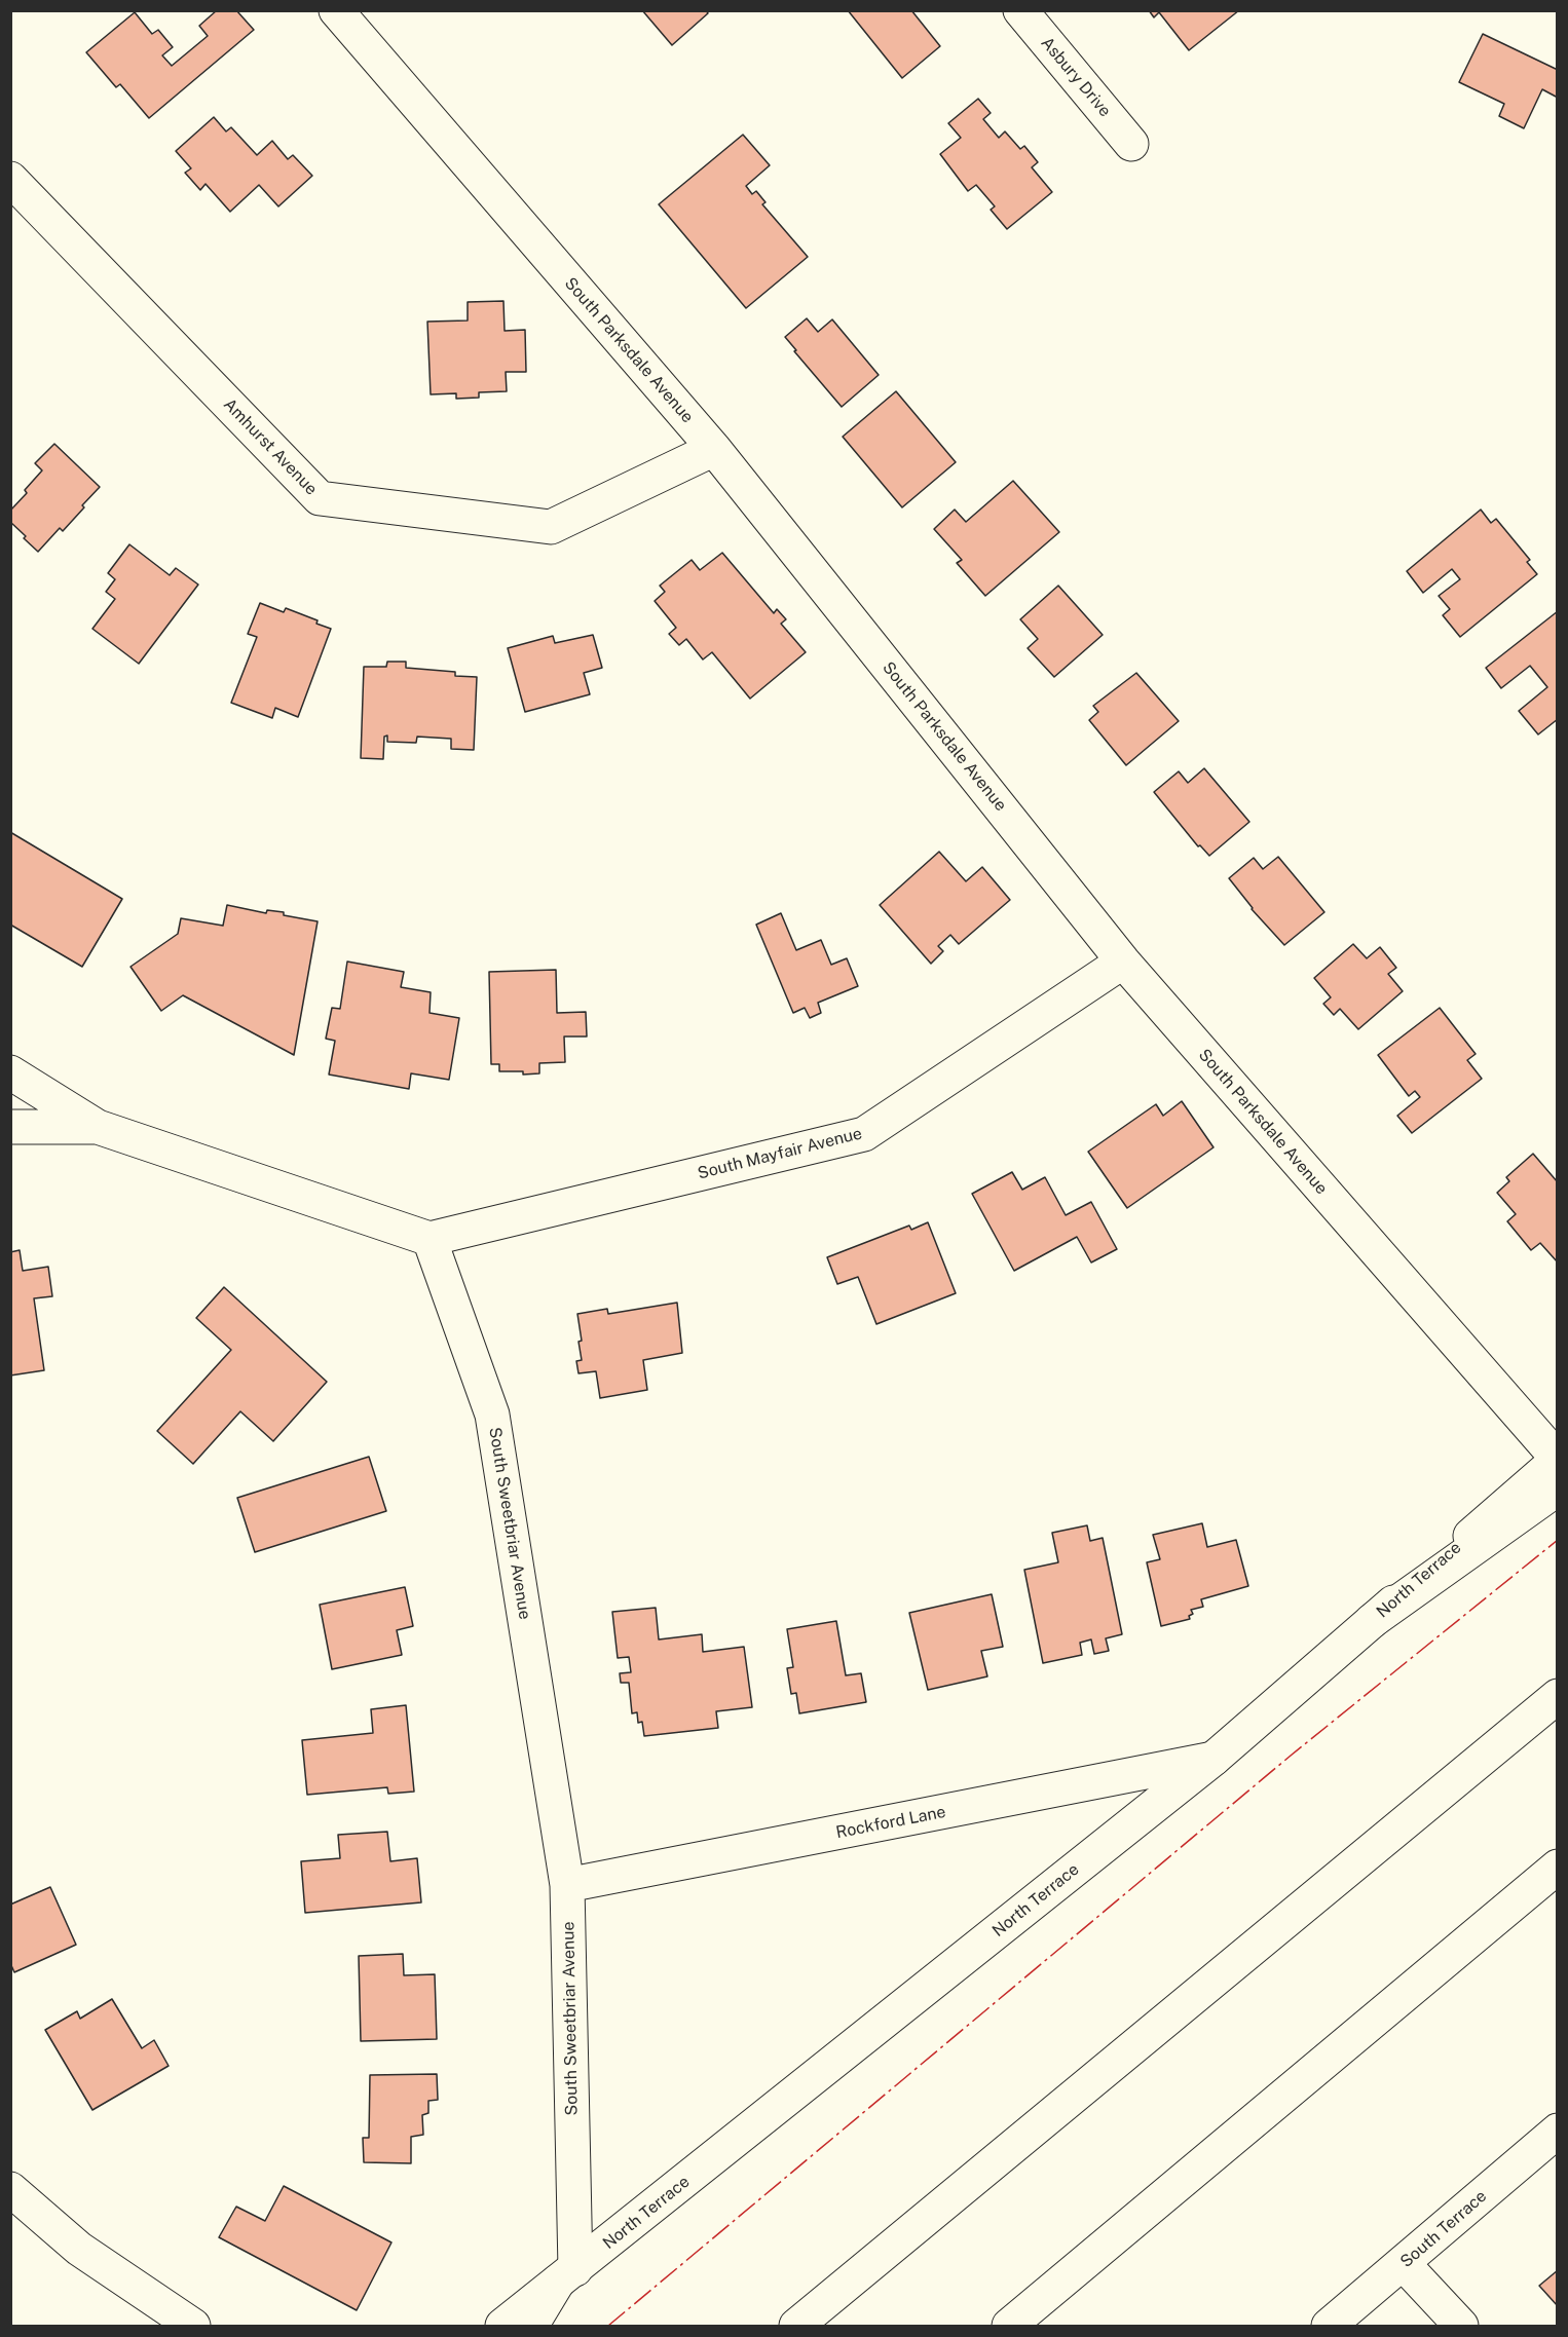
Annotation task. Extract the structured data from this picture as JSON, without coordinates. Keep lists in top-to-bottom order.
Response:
{
  "streets": {
    "main road": [
      "Asbury Drive",
      "South Parksdale Avenue",
      "Amhurst Avenue",
      "South Mayfair Avenue",
      "South Sweetbriar Avenue",
      "North Terrace",
      "Rockford Lane",
      "South Terrace"
    ]
  },
  "crossings": [
    ["South Parksdale Avenue", "Amhurst Avenue"],
    ["South Parksdale Avenue", "South Mayfair Avenue"],
    ["South Parksdale Avenue", "North Terrace"],
    ["South Mayfair Avenue", "South Sweetbriar Avenue"],
    ["South Sweetbriar Avenue", "North Terrace"],
    ["South Sweetbriar Avenue", "Rockford Lane"],
    ["North Terrace", "Rockford Lane"]
  ]
}
